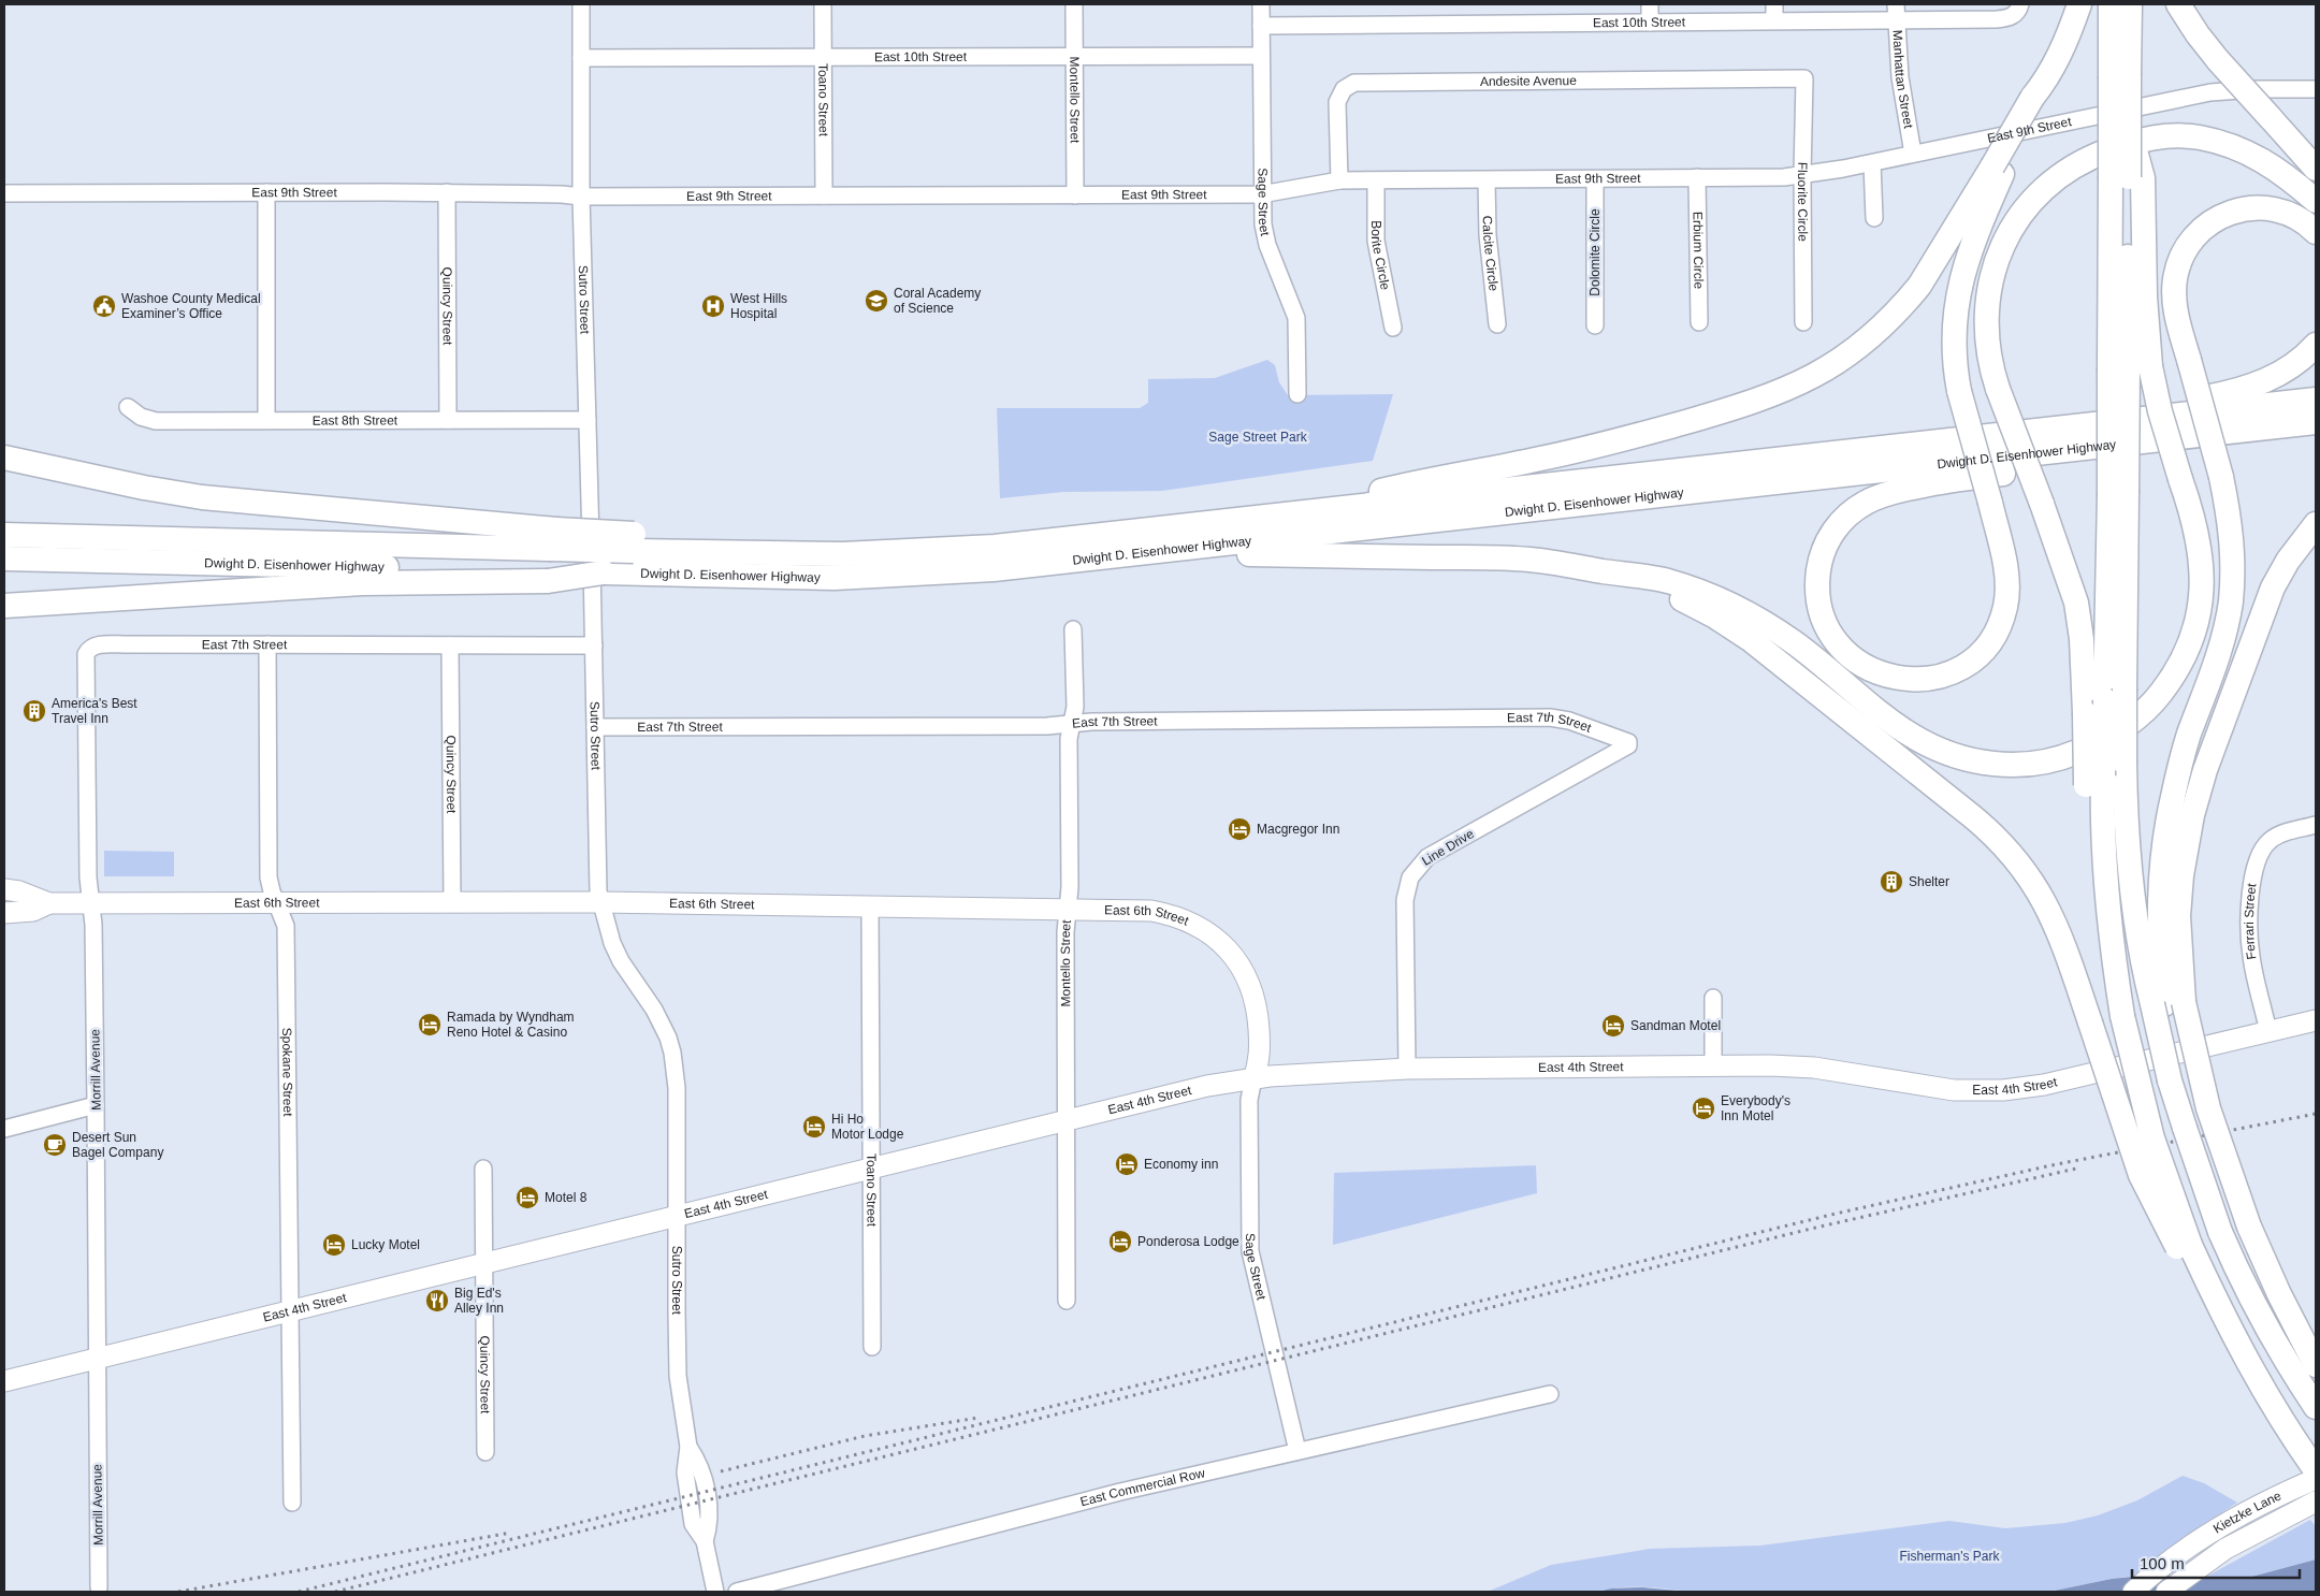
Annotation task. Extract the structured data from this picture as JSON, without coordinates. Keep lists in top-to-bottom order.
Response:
{
  "streets": {
    "highway": ["Dwight D. Eisenhower Highway"],
    "main road": ["East 6th Street", "East 4th Street", "Kietzke Lane"],
    "street": [
      "East 10th Street",
      "Manhattan Street",
      "Andesite Avenue",
      "Toano Street",
      "Montello Street",
      "East 9th Street",
      "Sage Street",
      "Fluorite Circle",
      "Erbium Circle",
      "Calcite Circle",
      "Dolomite Circle",
      "Borite Circle",
      "Sutro Street",
      "Quincy Street",
      "East 8th Street",
      "East 7th Street",
      "Line Drive",
      "Ferrari Street",
      "Morrill Avenue",
      "Spokane Street",
      "East Commercial Row"
    ]
  },
  "crossings": [
    ["East 10th Street", "Manhattan Street"],
    ["East 10th Street", "Toano Street"],
    ["East 10th Street", "Montello Street"],
    ["East 10th Street", "Sage Street"],
    ["East 10th Street", "Sutro Street"],
    ["Manhattan Street", "East 9th Street"],
    ["Andesite Avenue", "East 9th Street"],
    ["Andesite Avenue", "Fluorite Circle"],
    ["Toano Street", "East 9th Street"],
    ["Toano Street", "East 6th Street"],
    ["Toano Street", "East 4th Street"],
    ["Montello Street", "East 9th Street"],
    ["Montello Street", "East 7th Street"],
    ["Montello Street", "East 6th Street"],
    ["Montello Street", "East 4th Street"],
    ["East 9th Street", "Sage Street"],
    ["East 9th Street", "Fluorite Circle"],
    ["East 9th Street", "Erbium Circle"],
    ["East 9th Street", "Calcite Circle"],
    ["East 9th Street", "Dolomite Circle"],
    ["East 9th Street", "Borite Circle"],
    ["East 9th Street", "Sutro Street"],
    ["East 9th Street", "Quincy Street"],
    ["Sage Street", "East 6th Street"],
    ["Sage Street", "East 4th Street"],
    ["Sage Street", "East Commercial Row"],
    ["Sutro Street", "East 8th Street"],
    ["Sutro Street", "East 7th Street"],
    ["Sutro Street", "East 6th Street"],
    ["Sutro Street", "East 4th Street"],
    ["Quincy Street", "East 8th Street"],
    ["Quincy Street", "East 7th Street"],
    ["Quincy Street", "East 6th Street"],
    ["Quincy Street", "East 4th Street"],
    ["East 7th Street", "Line Drive"],
    ["East 7th Street", "Morrill Avenue"],
    ["East 7th Street", "Spokane Street"],
    ["Line Drive", "East 4th Street"],
    ["East 6th Street", "East 4th Street"],
    ["East 6th Street", "Morrill Avenue"],
    ["East 6th Street", "Spokane Street"],
    ["Ferrari Street", "East 4th Street"],
    ["East 4th Street", "Morrill Avenue"],
    ["East 4th Street", "Spokane Street"]
  ],
  "parks": ["Sage Street Park", "Fisherman's Park"],
  "places": {
    "school or university": ["Coral Academy of Science"],
    "public building": ["Washoe County Medical Examiner’s Office"],
    "hospital": ["West Hills Hospital"],
    "building": ["America's Best Travel Inn", "Shelter"],
    "hotel": [
      "Macgregor Inn",
      "Ramada by Wyndham Reno Hotel & Casino",
      "Sandman Motel",
      "Everybody's Inn Motel",
      "Hi Ho Motor Lodge",
      "Economy inn",
      "Motel 8",
      "Ponderosa Lodge",
      "Lucky Motel"
    ],
    "cafe": ["Desert Sun Bagel Company"],
    "restaurant": ["Big Ed's Alley Inn"]
  },
  "scale_bar": "100 m"
}
